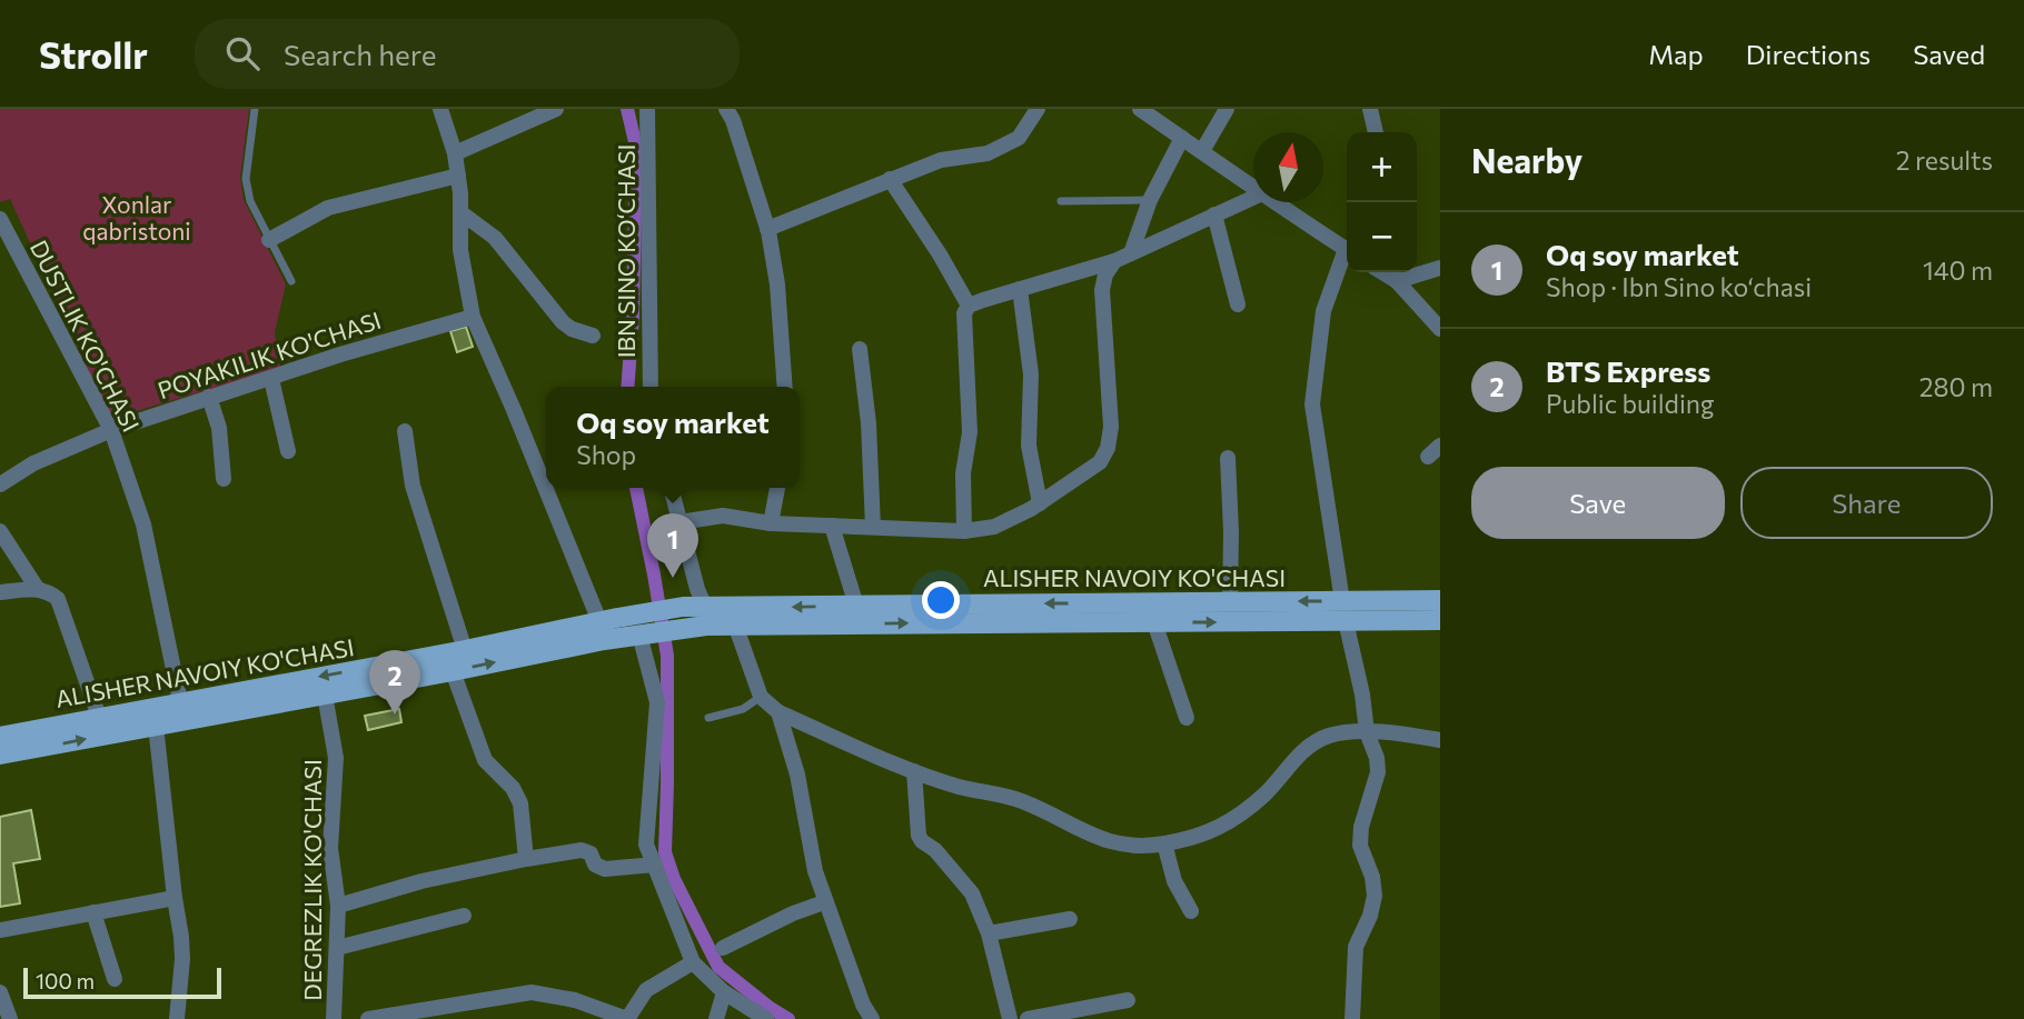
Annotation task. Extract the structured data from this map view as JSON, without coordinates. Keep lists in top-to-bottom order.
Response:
{
  "streets": {
    "main road": ["ALISHER NAVOIY KO'CHASI"],
    "street": [
      "IBN SINO KO‘CHASI",
      "DUSTLIK KO'CHASI",
      "POYAKILIK KO'CHASI",
      "DEGREZLIK KO'CHASI"
    ]
  },
  "crossings": [
    ["DUSTLIK KO'CHASI", "POYAKILIK KO'CHASI"],
    ["DUSTLIK KO'CHASI", "ALISHER NAVOIY KO'CHASI"],
    ["ALISHER NAVOIY KO'CHASI", "DEGREZLIK KO'CHASI"]
  ],
  "parks": ["Xonlar qabristoni"],
  "scale_bar": "100 m",
  "north": "top",
  "page": {
    "header": "Strollr",
    "search": "Search here",
    "nav": ["Map", "Directions", "Saved"],
    "heading": ["Nearby", "2 results"],
    "map_buttons": ["+", "−"],
    "list": [
      {
        "mark": "1",
        "name": "Oq soy market",
        "note": "Shop · Ibn Sino ko‘chasi",
        "value": "140 m"
      },
      {
        "mark": "2",
        "name": "BTS Express",
        "note": "Public building",
        "value": "280 m"
      }
    ],
    "popup": ["Oq soy market", "Shop"],
    "buttons": ["Save", "Share"],
    "pins": ["1", "2"],
    "scale": "100 m"
  }
}
